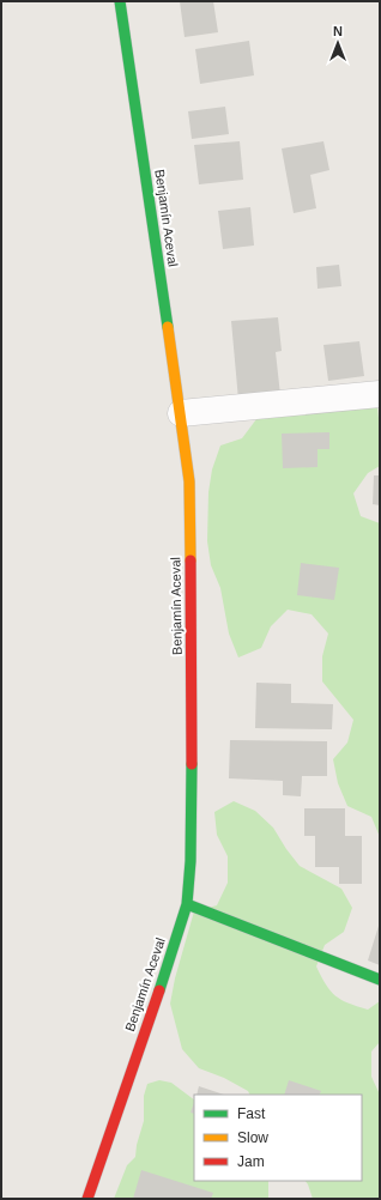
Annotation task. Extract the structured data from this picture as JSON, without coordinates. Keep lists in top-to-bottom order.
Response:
{
  "streets": {
    "street": ["Benjamín Aceval"]
  },
  "legend": ["Fast", "Slow", "Jam"],
  "north": "top"
}
